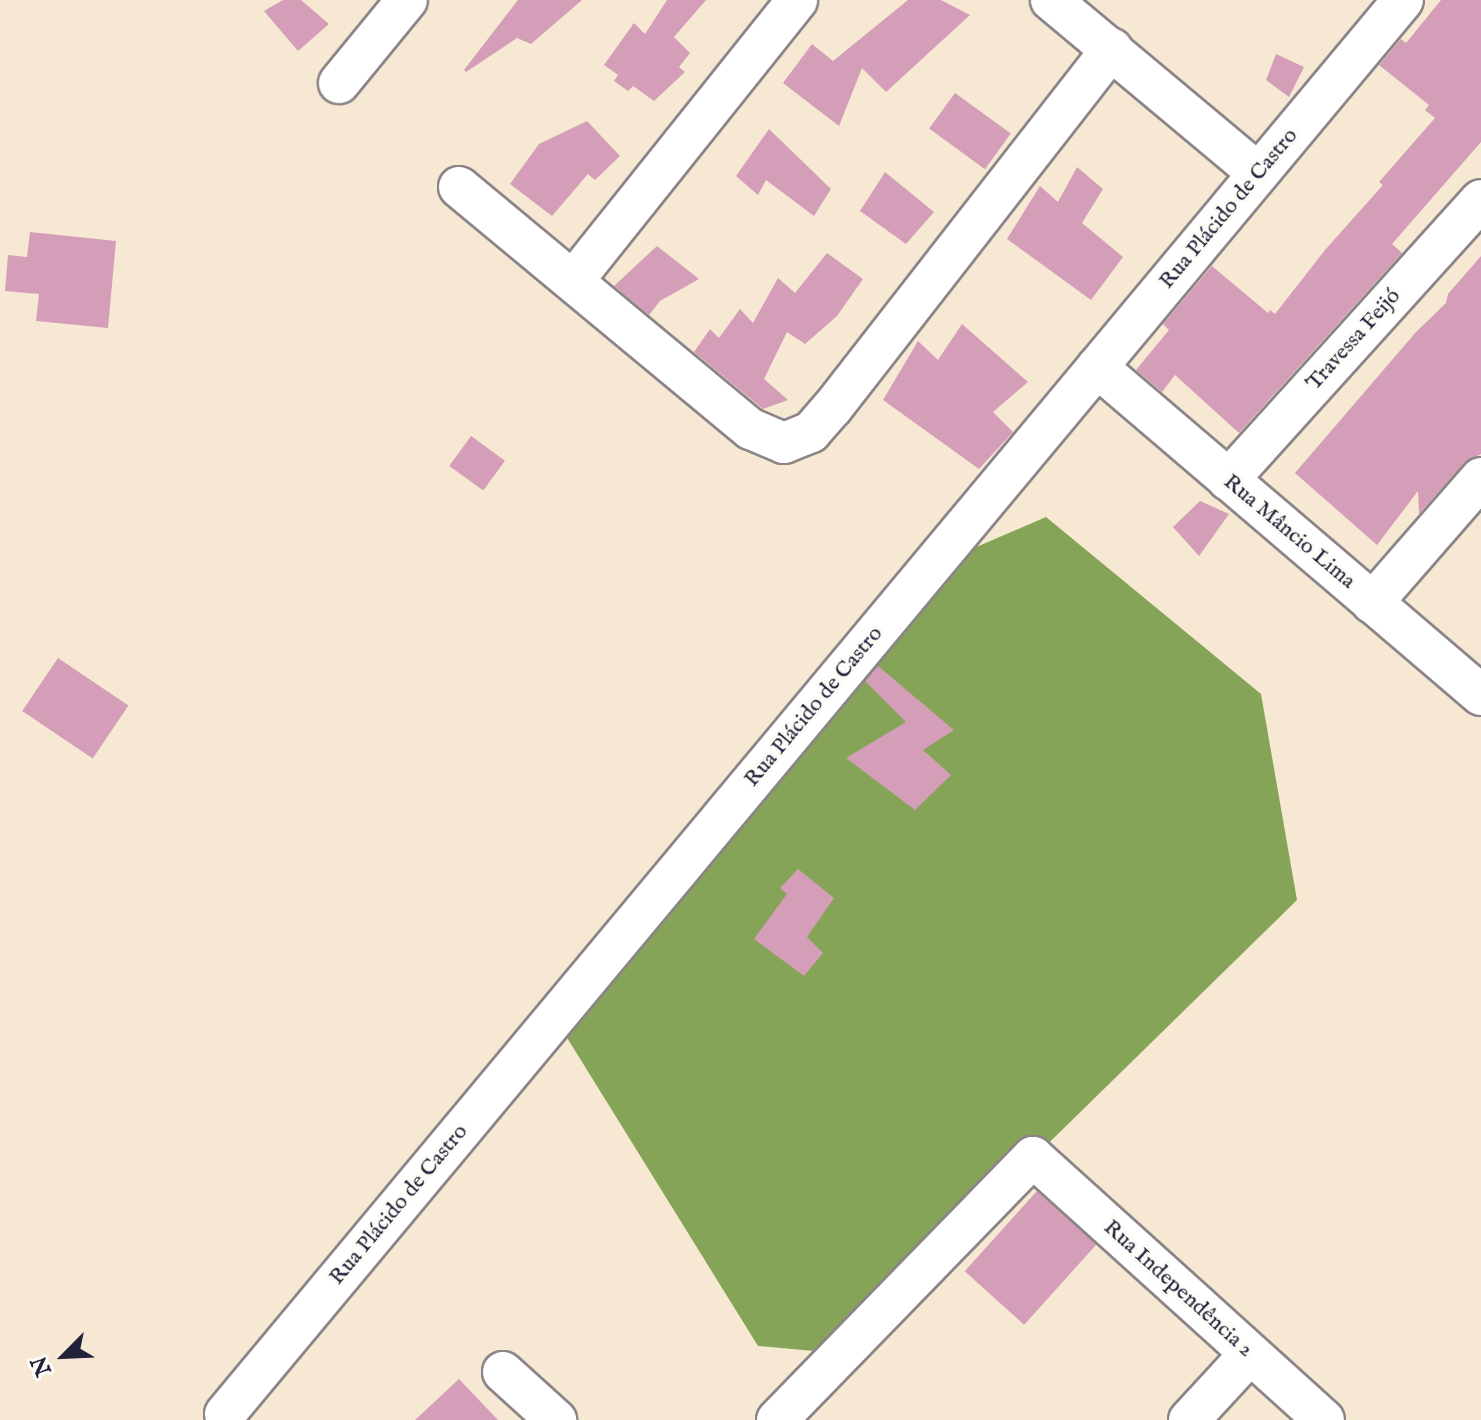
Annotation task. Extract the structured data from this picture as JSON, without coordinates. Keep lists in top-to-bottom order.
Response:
{
  "streets": {
    "street": [
      "Rua Plácido de Castro",
      "Travessa Feijó",
      "Rua Mâncio Lima",
      "Rua Independência 2"
    ]
  },
  "crossings": [
    ["Rua Plácido de Castro", "Rua Mâncio Lima"],
    ["Travessa Feijó", "Rua Mâncio Lima"]
  ],
  "north": "bottom left"
}
